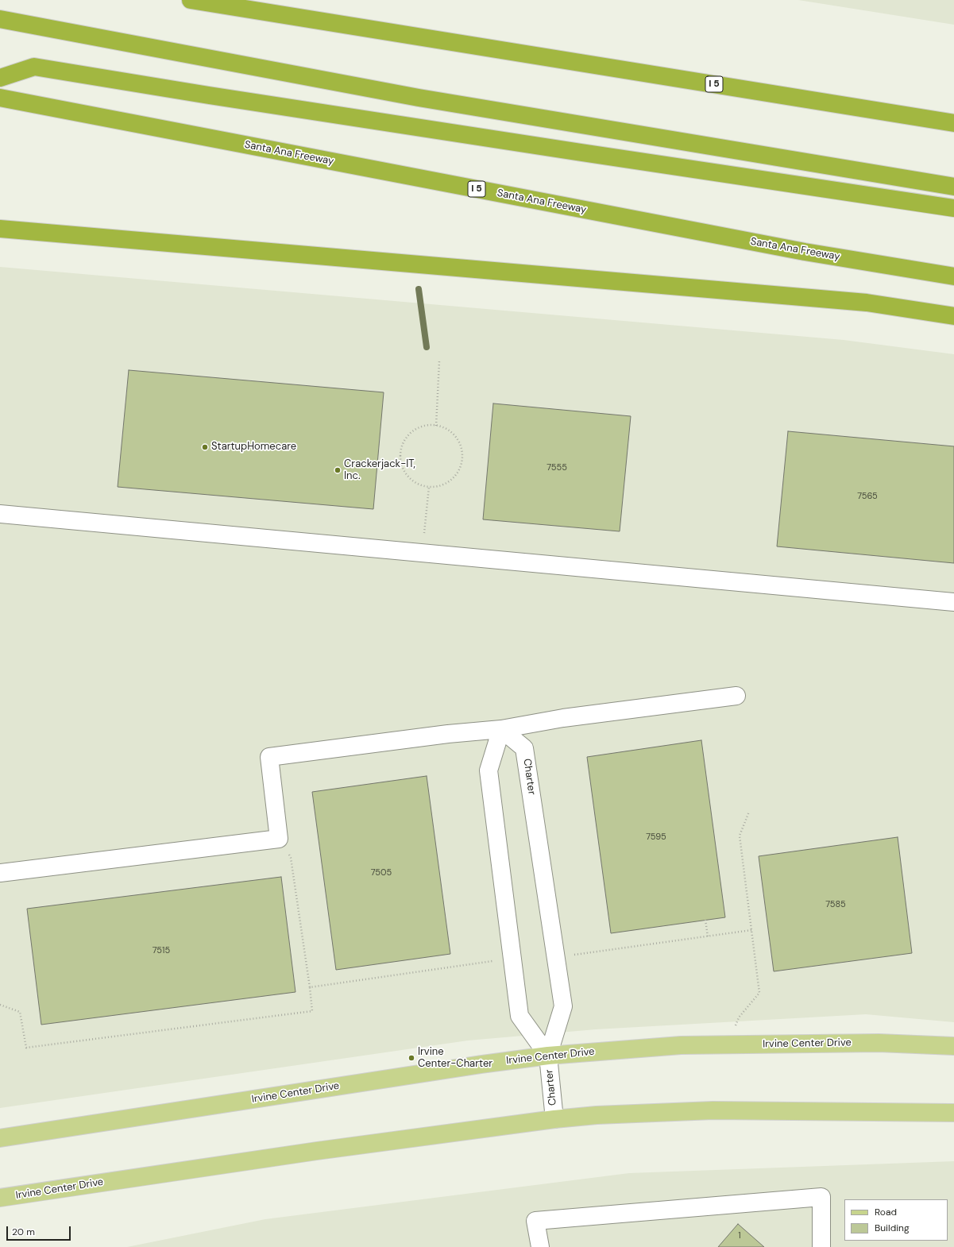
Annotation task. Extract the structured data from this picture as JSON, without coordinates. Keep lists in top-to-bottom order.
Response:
{
  "streets": {
    "highway": ["I 5", "Santa Ana Freeway"],
    "main road": ["Irvine Center Drive"],
    "street": ["Charter"]
  },
  "crossings": [
    ["Charter", "Irvine Center Drive"]
  ],
  "places": ["StartupHomecare", "Crackerjack-IT, Inc.", "Irvine Center-Charter"],
  "house_numbers": [
    "7555",
    "7565",
    "7595",
    "7505",
    "7585",
    "7515",
    "1"
  ],
  "legend": ["Road", "Building"],
  "scale_bar": "20 m"
}
